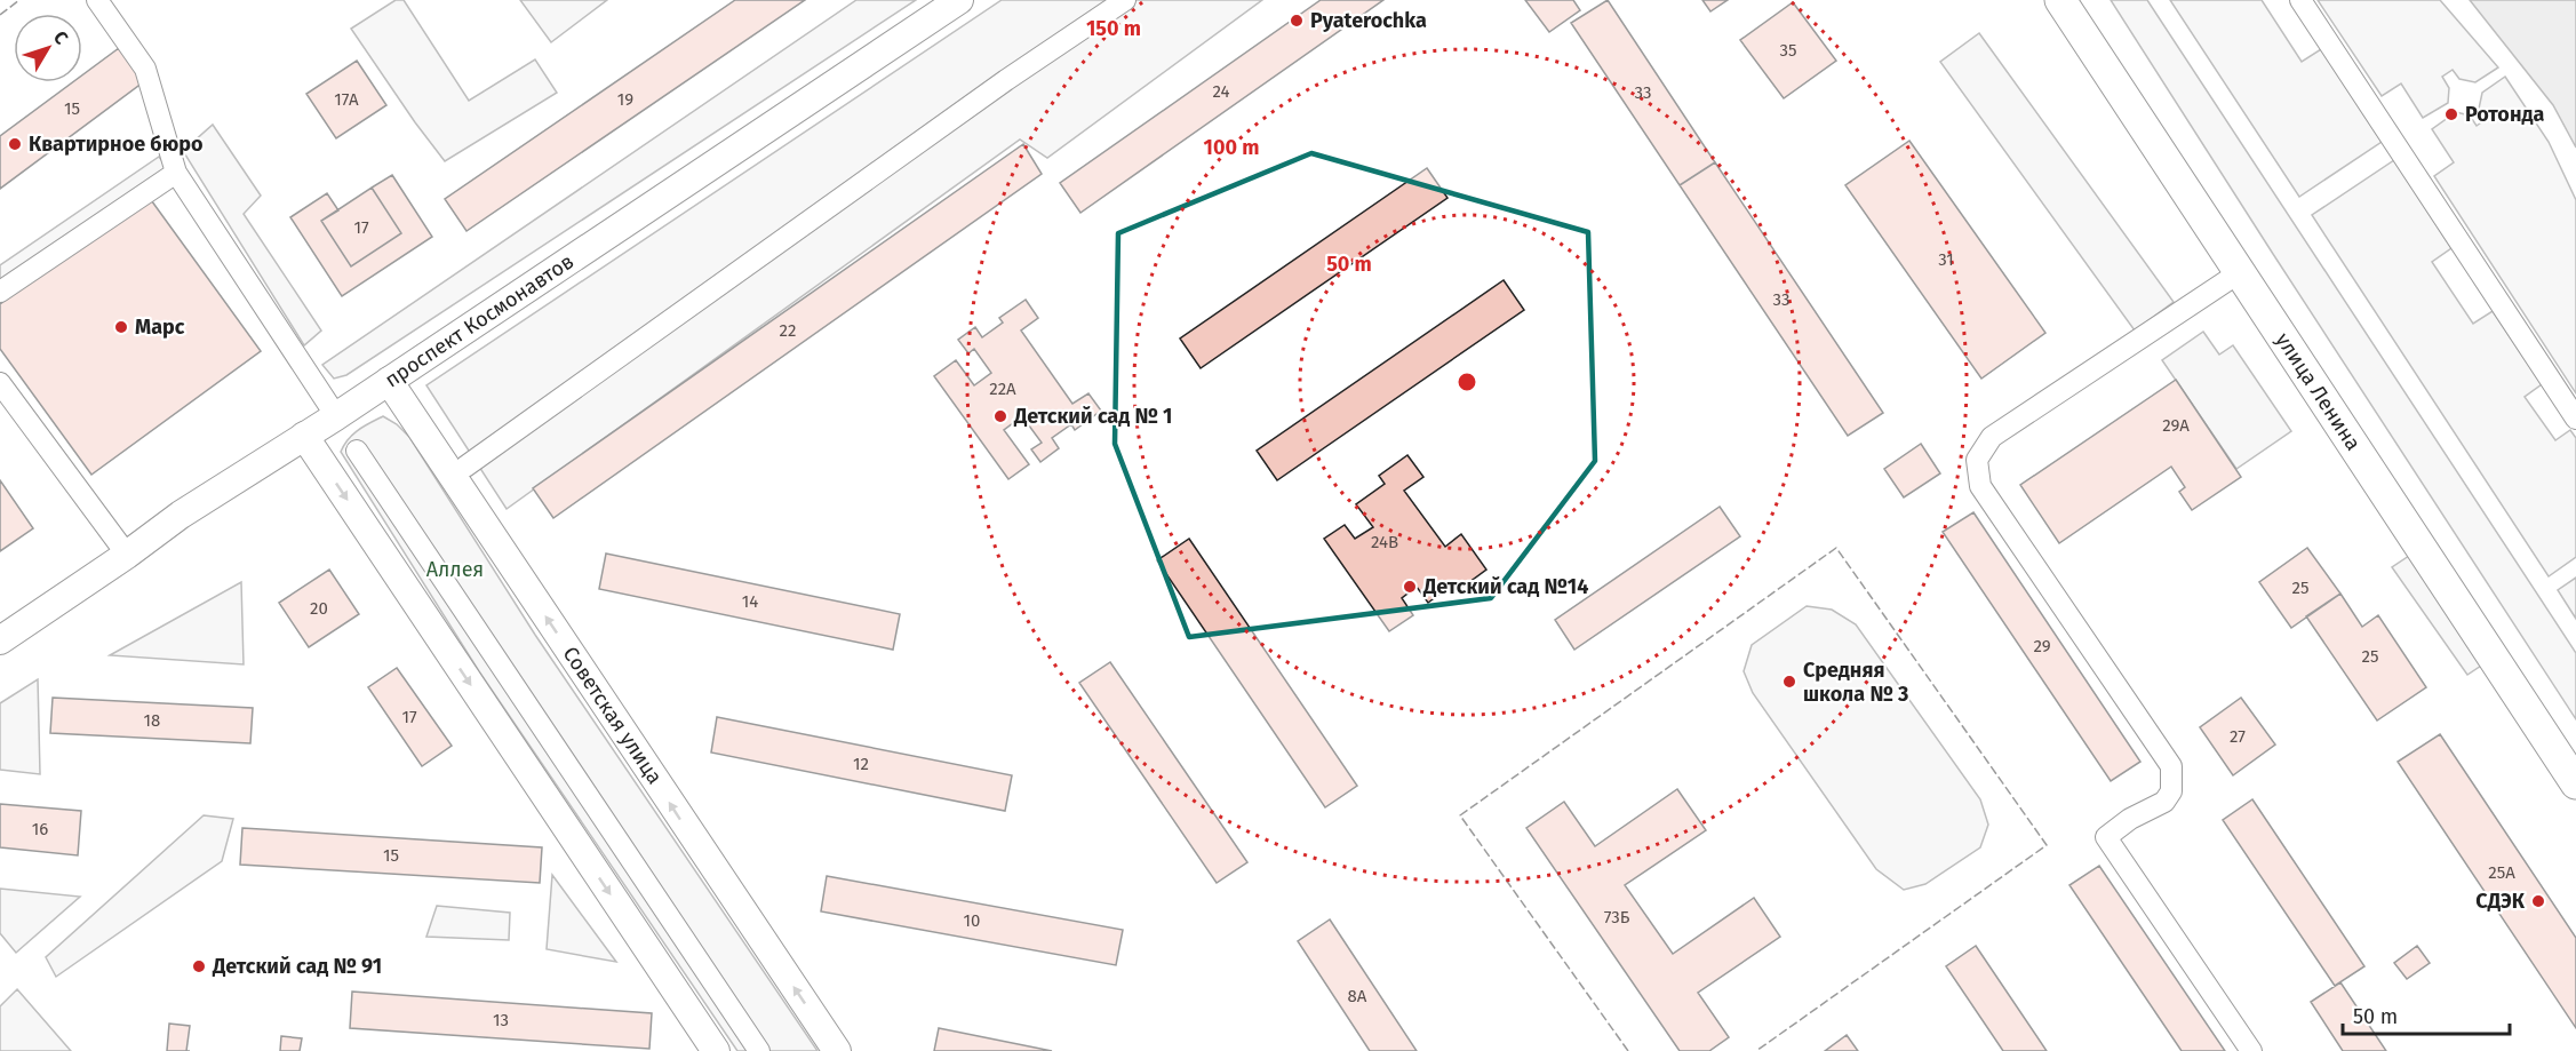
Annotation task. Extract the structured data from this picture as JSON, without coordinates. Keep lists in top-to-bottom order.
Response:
{
  "streets": {
    "main road": ["улица Ленина"],
    "street": ["проспект Космонавтов", "Советская улица"]
  },
  "crossings": [
    ["проспект Космонавтов", "Советская улица"]
  ],
  "parks": ["Аллея"],
  "places": [
    "Pyaterochka",
    "Ротонда",
    "Квартирное бюро",
    "Марс",
    "Детский сад № 1",
    "Детский сад №14",
    "Средняя школа № 3",
    "СДЭК",
    "Детский сад № 91"
  ],
  "house_numbers": [
    "35",
    "24",
    "33",
    "17А",
    "19",
    "15",
    "17",
    "31",
    "33",
    "22",
    "22А",
    "29А",
    "24В",
    "25",
    "14",
    "20",
    "29",
    "25",
    "17",
    "18",
    "27",
    "12",
    "16",
    "15",
    "25А",
    "73Б",
    "10",
    "8А",
    "13"
  ],
  "scale_bar": "50 m",
  "north": "top right",
  "rings": ["150 m", "100 m", "50 m"]
}
